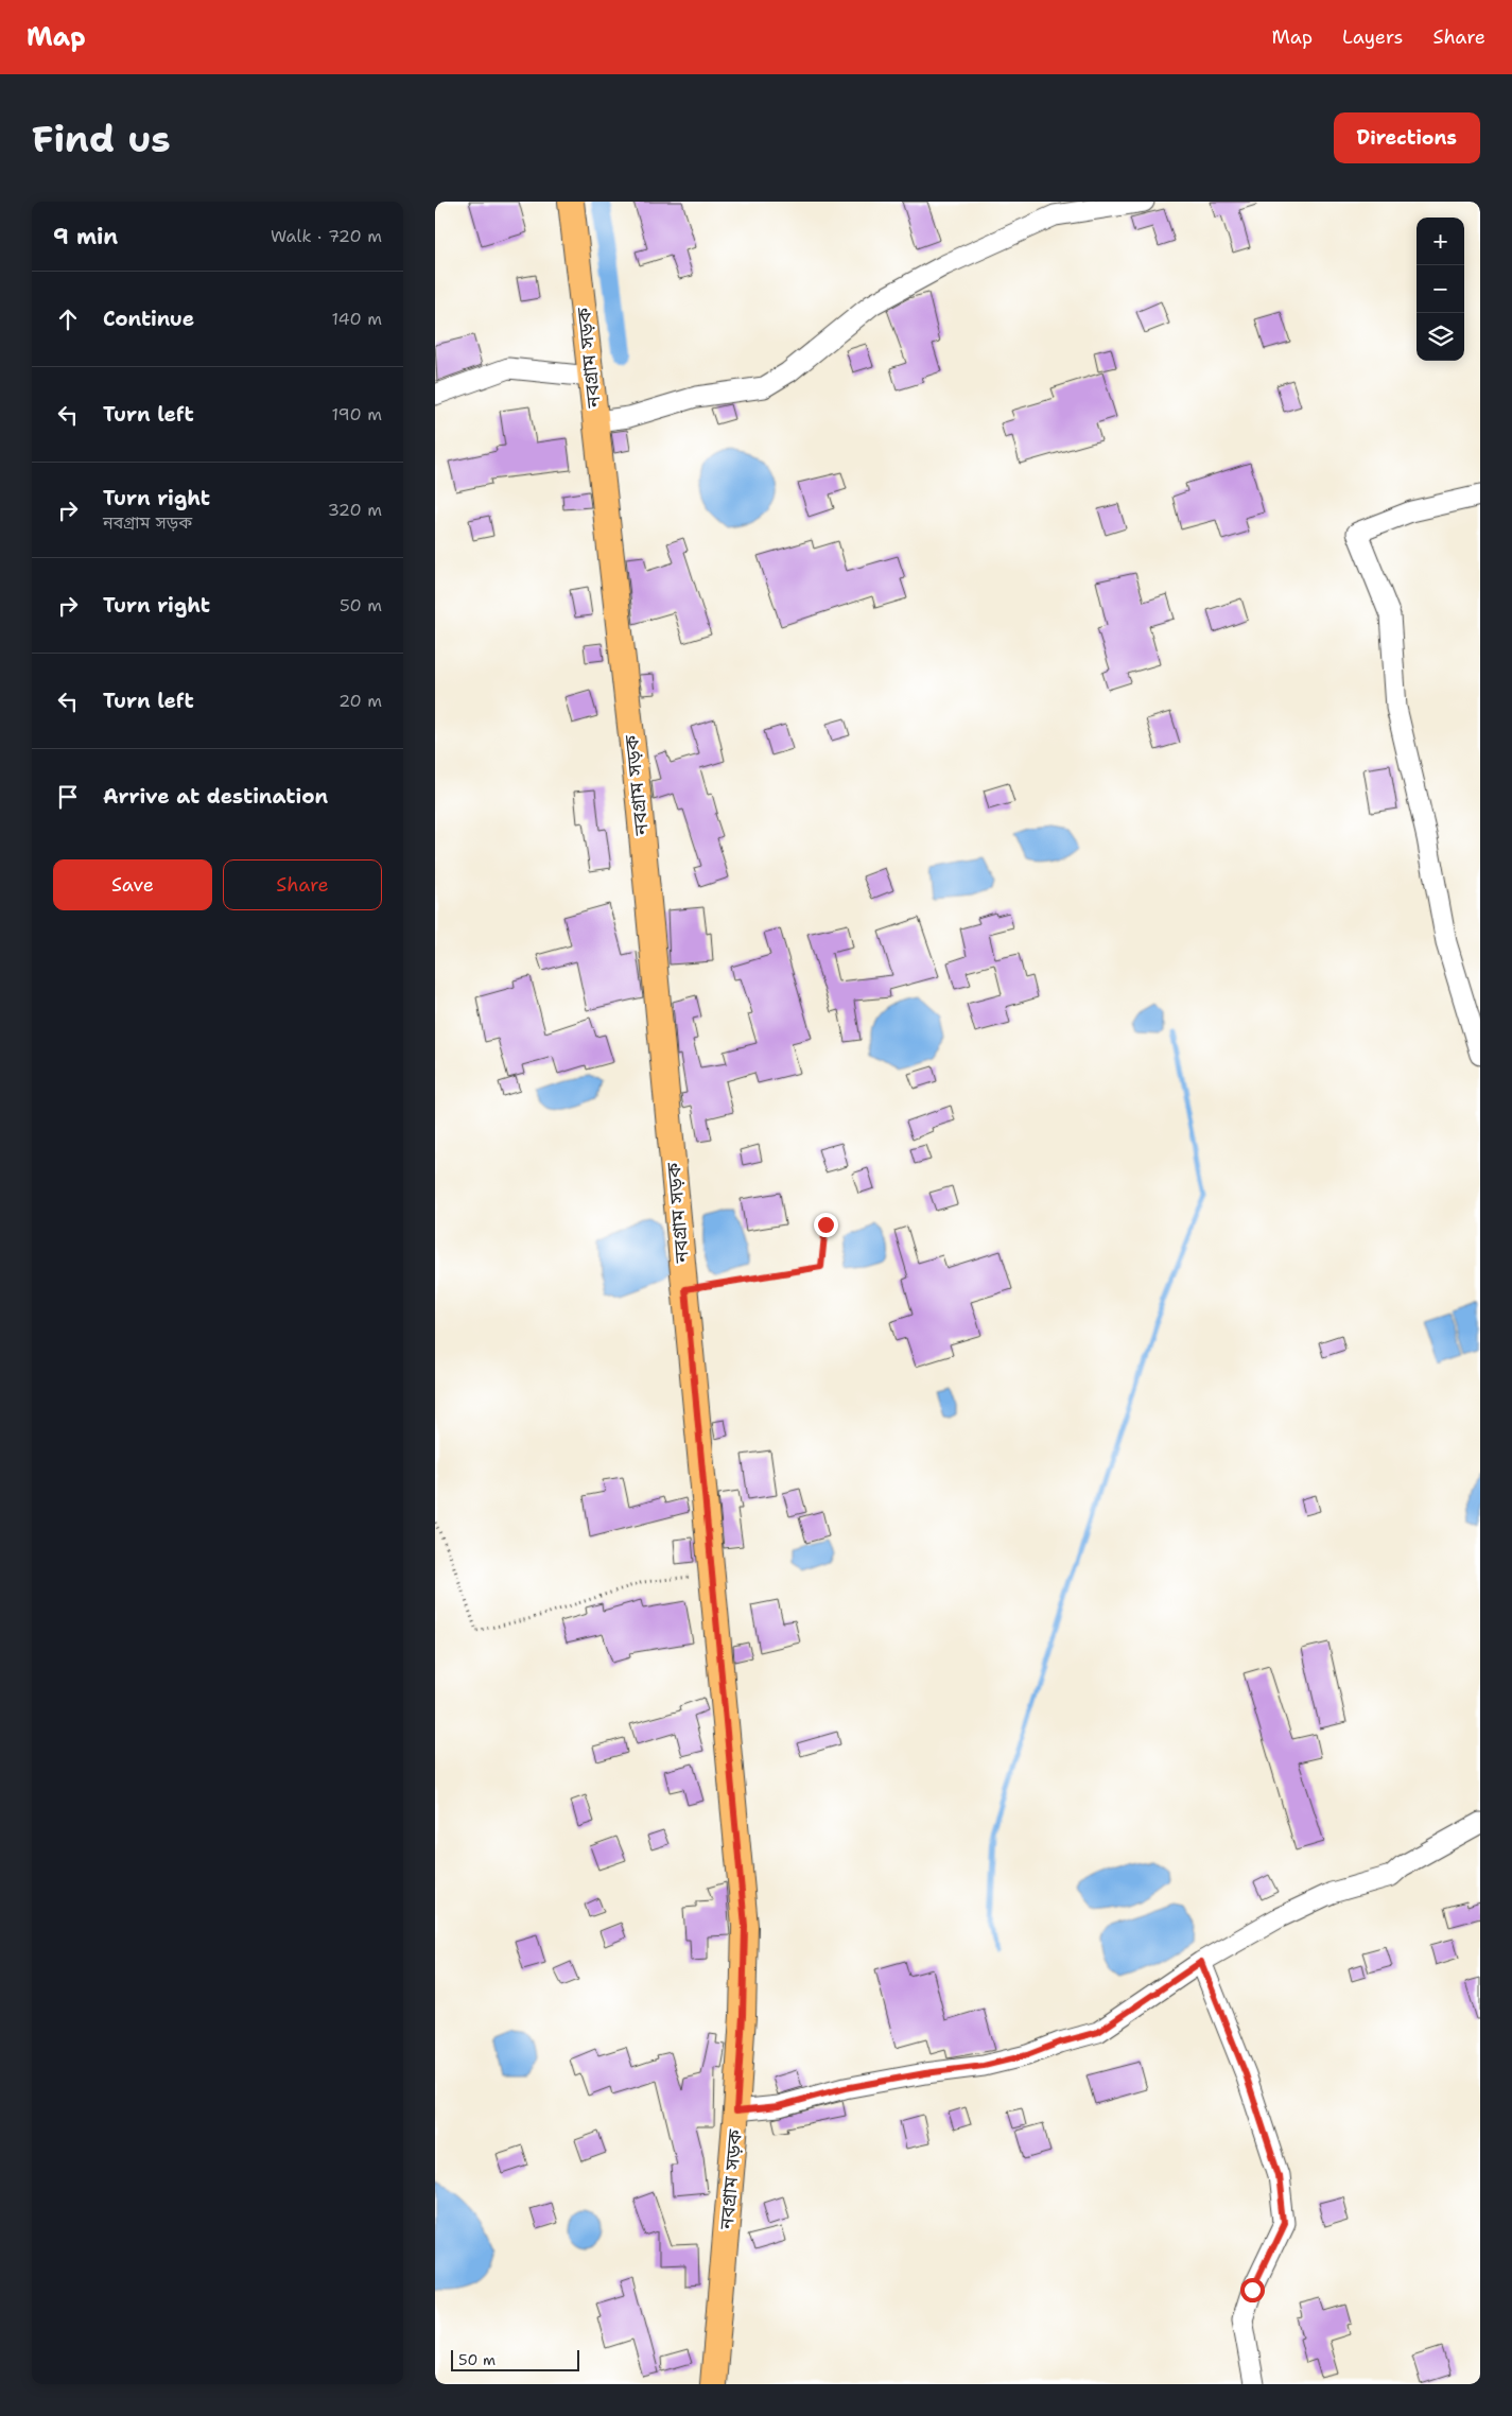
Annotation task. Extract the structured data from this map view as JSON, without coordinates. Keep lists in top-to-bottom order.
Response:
{
  "streets": {
    "main road": ["নবগ্রাম সড়ক"]
  },
  "scale_bar": "50 m",
  "page": {
    "header": "Map",
    "nav": ["Map", "Layers", "Share"],
    "buttons": [
      "Directions",
      ["Save", "Share"]
    ],
    "title": "Find us",
    "heading": ["9 min", "Walk · 720 m"],
    "map_buttons": ["+", "−"],
    "list": [
      ["Continue", "140 m"],
      ["Turn left", "190 m"],
      ["Turn right", "নবগ্রাম সড়ক", "320 m"],
      ["Turn right", "50 m"],
      ["Turn left", "20 m"],
      "Arrive at destination"
    ],
    "scale": "50 m"
  }
}
